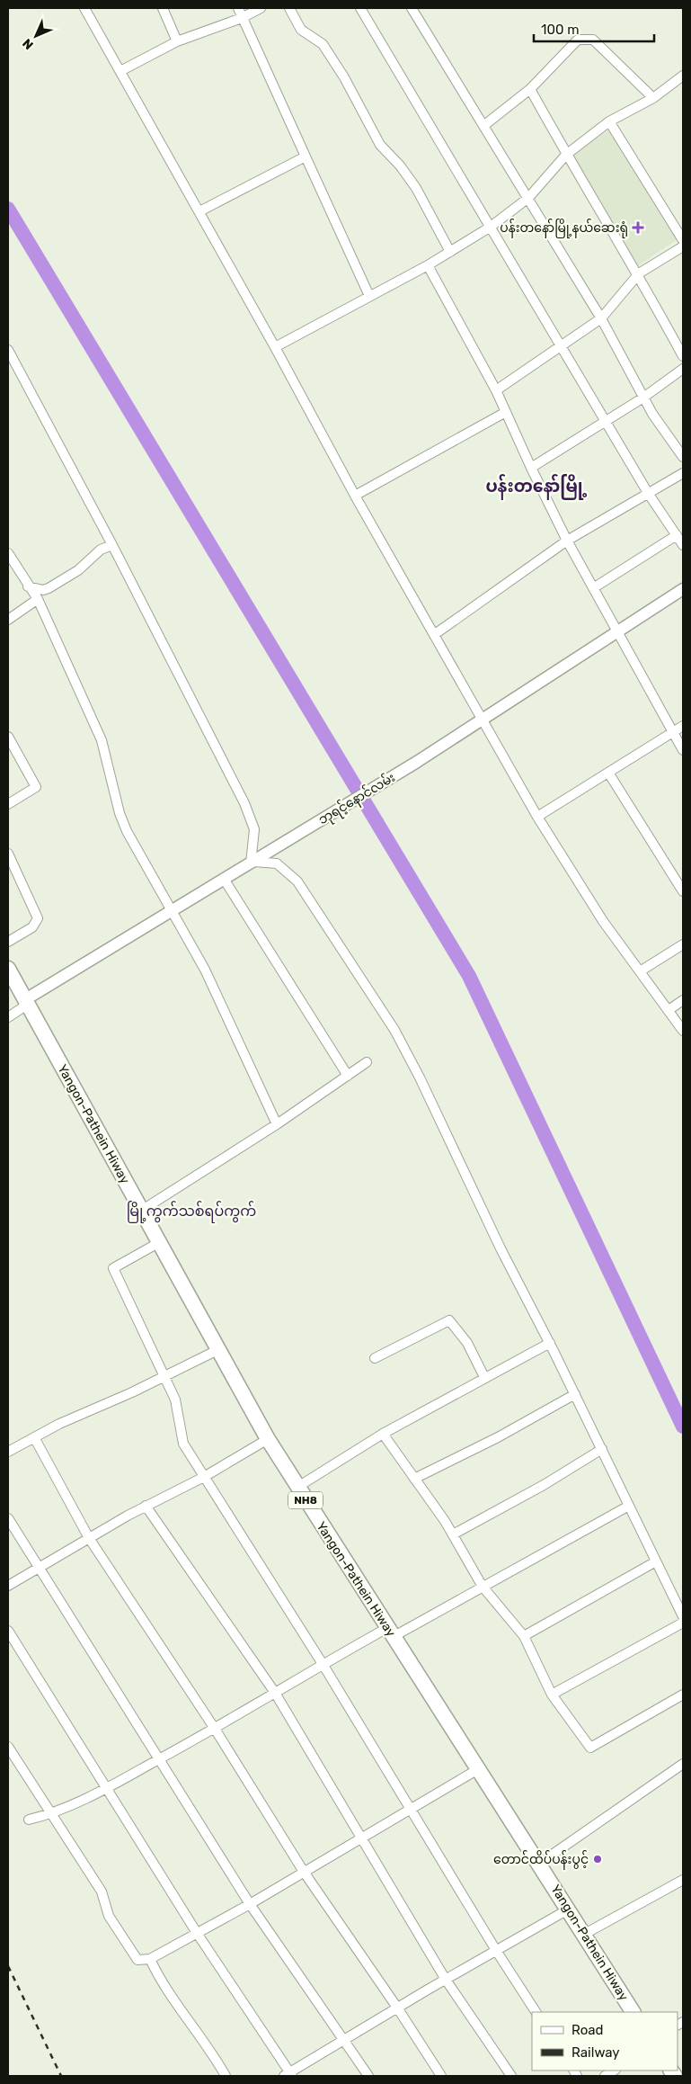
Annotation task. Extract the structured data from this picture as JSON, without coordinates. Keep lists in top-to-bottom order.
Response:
{
  "streets": {
    "highway": ["Yangon-Pathein Hiway", "NH8"],
    "street": ["ဘုရင့်နောင်လမ်း"]
  },
  "crossings": [
    ["ဘုရင့်နောင်လမ်း", "Yangon-Pathein Hiway"]
  ],
  "districts": ["ပန်းတနော်မြို့", "မြို့ကွက်သစ်ရပ်ကွက်"],
  "places": {
    "health": ["ပန်းတနော်မြို့နယ်ဆေးရုံ"],
    "other": ["တောင်ထိပ်ပန်းပွင့်"]
  },
  "legend": ["Road", "Railway"],
  "scale_bar": "100 m",
  "north": "bottom left"
}
